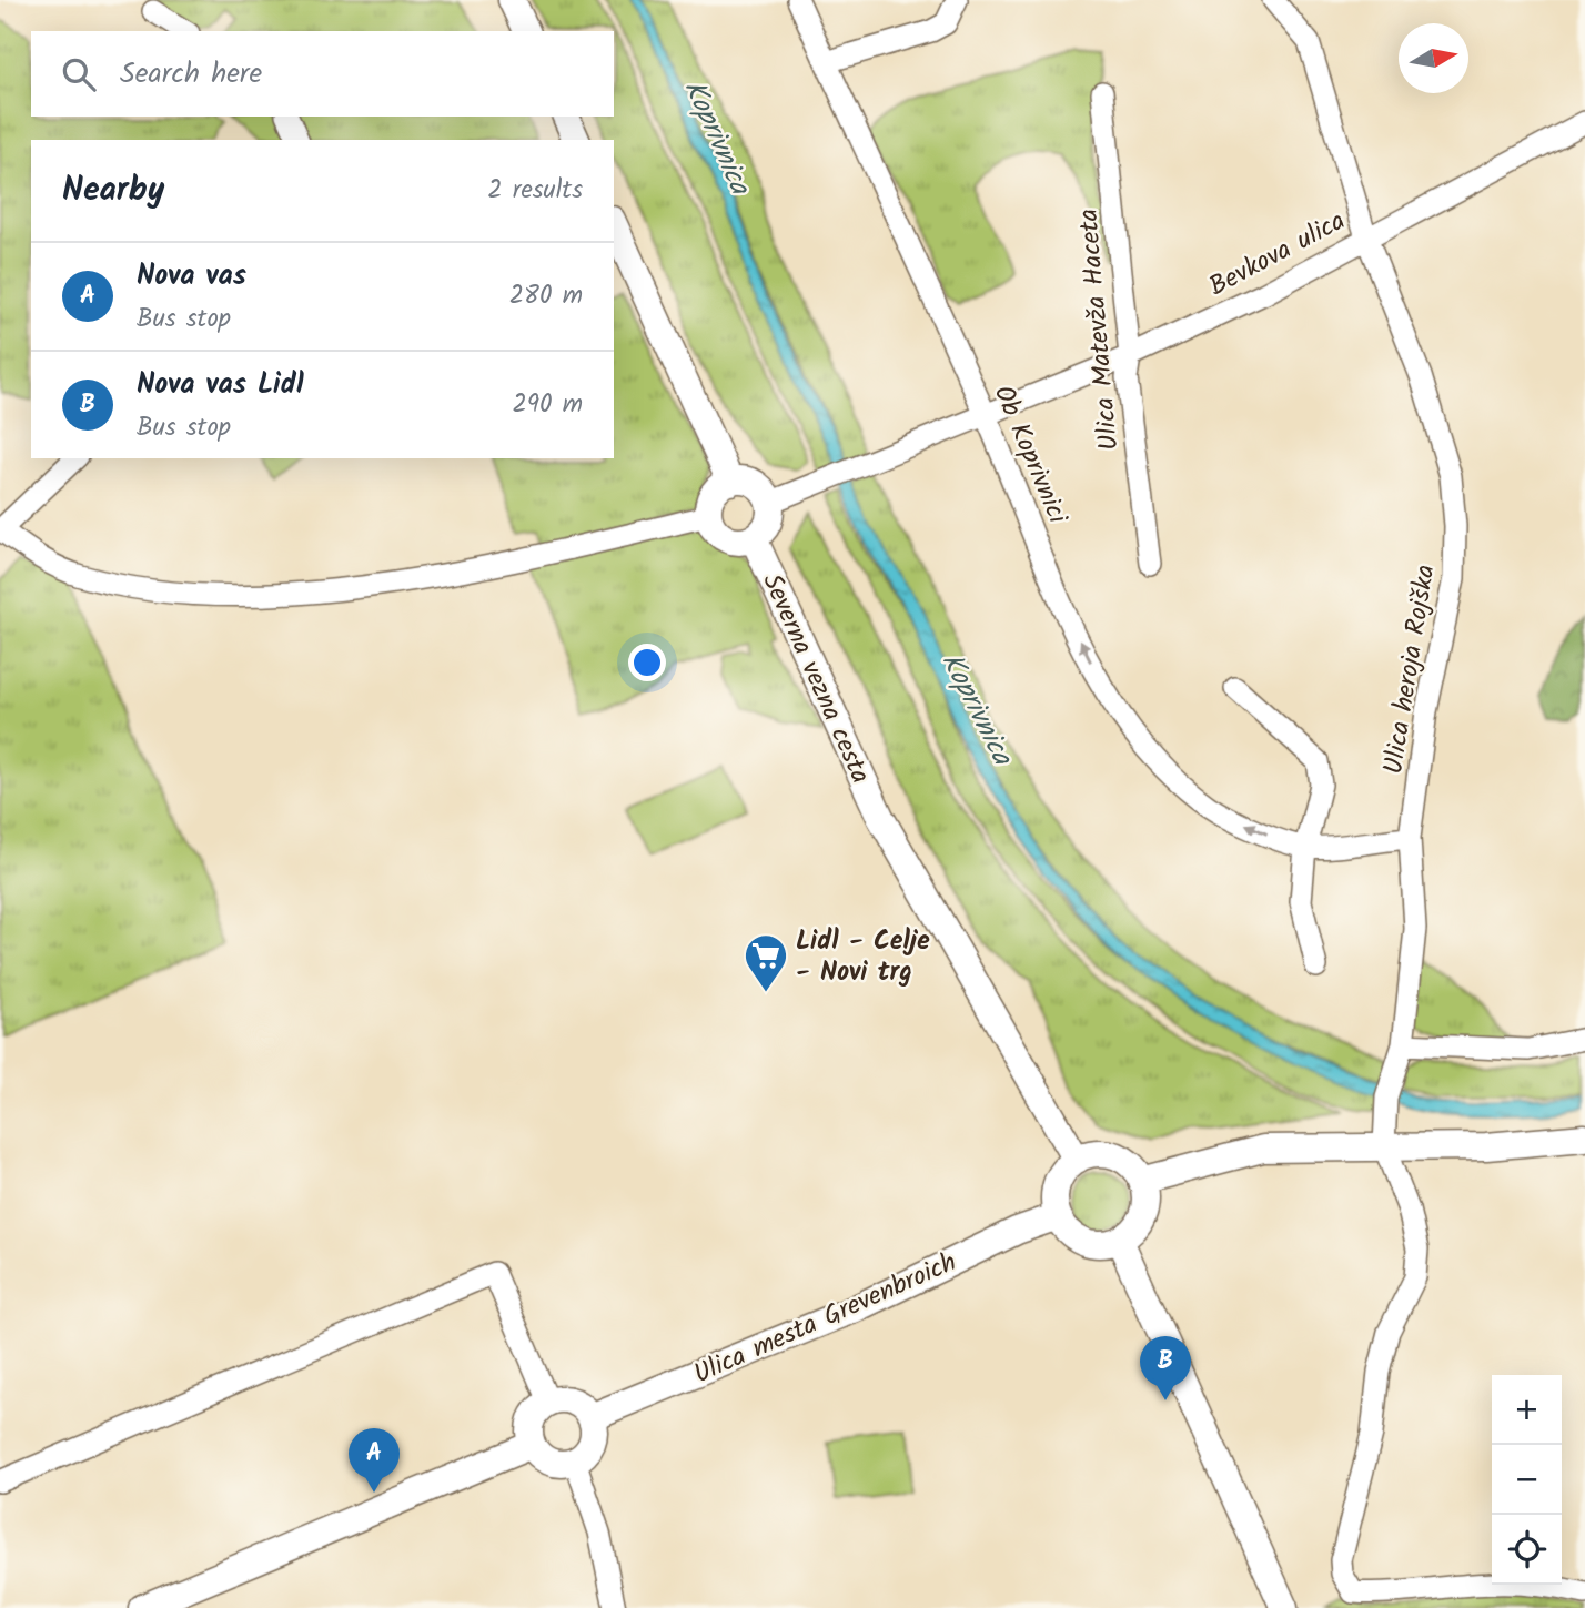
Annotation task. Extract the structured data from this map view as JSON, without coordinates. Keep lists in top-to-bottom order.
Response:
{
  "streets": {
    "street": [
      "Bevkova ulica",
      "Ulica Matevža Haceta",
      "Ob Koprivnici",
      "Ulica heroja Rojška",
      "Severna vezna cesta",
      "Ulica mesta Grevenbroich"
    ]
  },
  "crossings": [
    ["Bevkova ulica", "Ulica Matevža Haceta"],
    ["Bevkova ulica", "Ob Koprivnici"],
    ["Bevkova ulica", "Ulica heroja Rojška"],
    ["Bevkova ulica", "Severna vezna cesta"],
    ["Ob Koprivnici", "Ulica heroja Rojška"],
    ["Severna vezna cesta", "Ulica mesta Grevenbroich"]
  ],
  "one_way": ["Ob Koprivnici"],
  "water": ["Koprivnica"],
  "places": {
    "supermarket": ["Lidl - Celje - Novi trg"]
  },
  "north": "right",
  "page": {
    "search": "Search here",
    "heading": ["Nearby", "2 results"],
    "list": [
      {
        "mark": "A",
        "name": "Nova vas",
        "note": "Bus stop",
        "value": "280 m"
      },
      {
        "mark": "B",
        "name": "Nova vas Lidl",
        "note": "Bus stop",
        "value": "290 m"
      }
    ],
    "pins": ["B", "A"],
    "map_buttons": ["+", "−"]
  }
}
